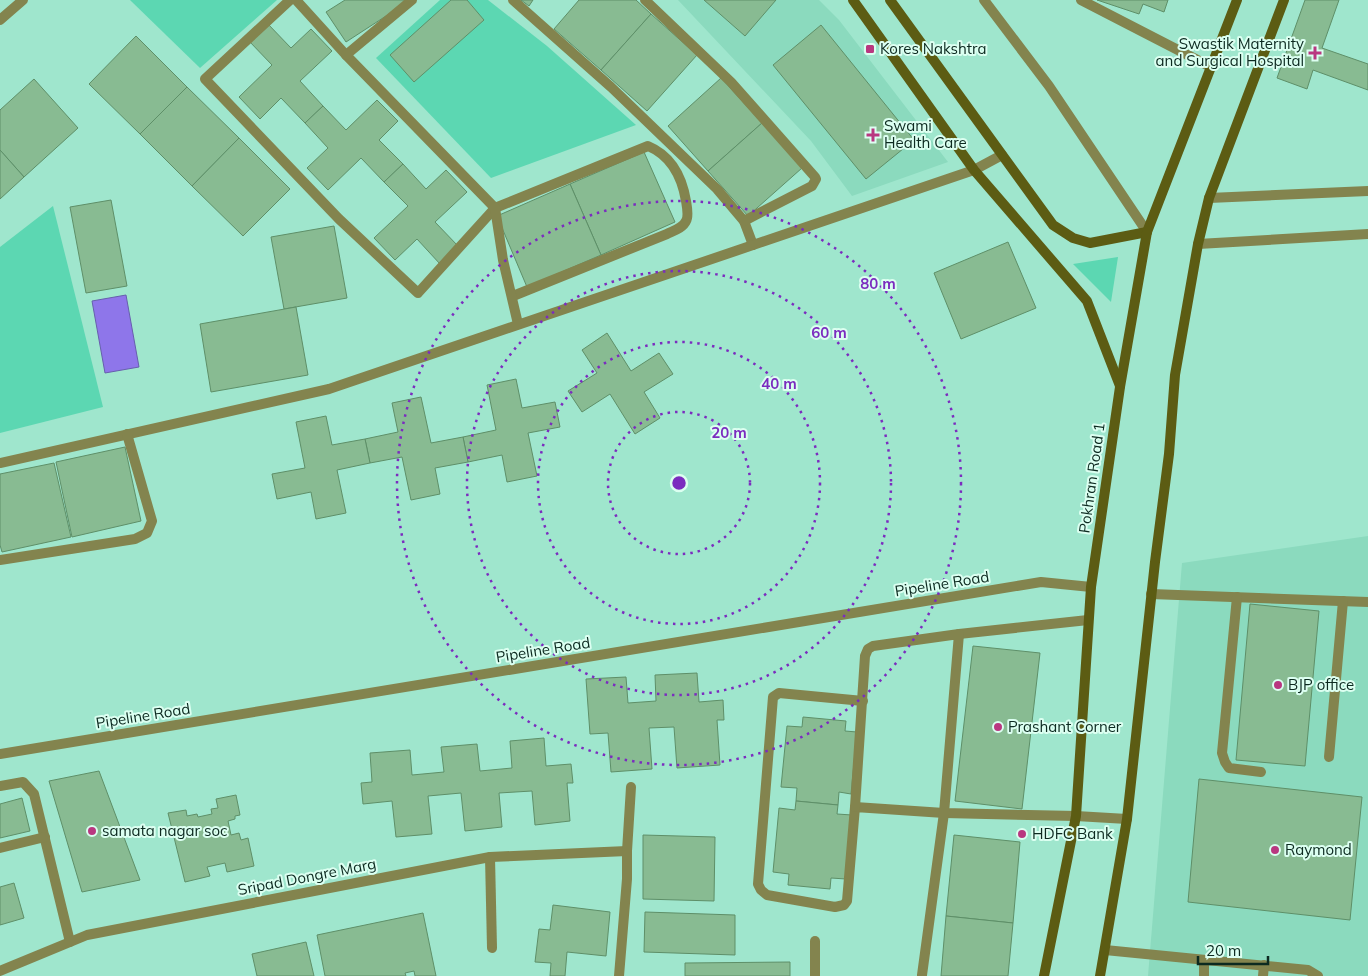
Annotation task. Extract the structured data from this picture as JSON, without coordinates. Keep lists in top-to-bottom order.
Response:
{
  "streets": {
    "main road": ["Pokhran Road 1"],
    "street": ["Pipeline Road", "Sripad Dongre Marg"]
  },
  "crossings": [
    ["Pokhran Road 1", "Pipeline Road"]
  ],
  "places": {
    "transit": ["Kores Nakshtra"],
    "health": ["Swastik Maternity and Surgical Hospital", "Swami Health Care"],
    "other": [
      "BJP office",
      "Prashant Corner",
      "samata nagar soc",
      "HDFC Bank",
      "Raymond"
    ]
  },
  "scale_bar": "20 m",
  "rings": [
    "80 m",
    "60 m",
    "40 m",
    "20 m"
  ]
}
